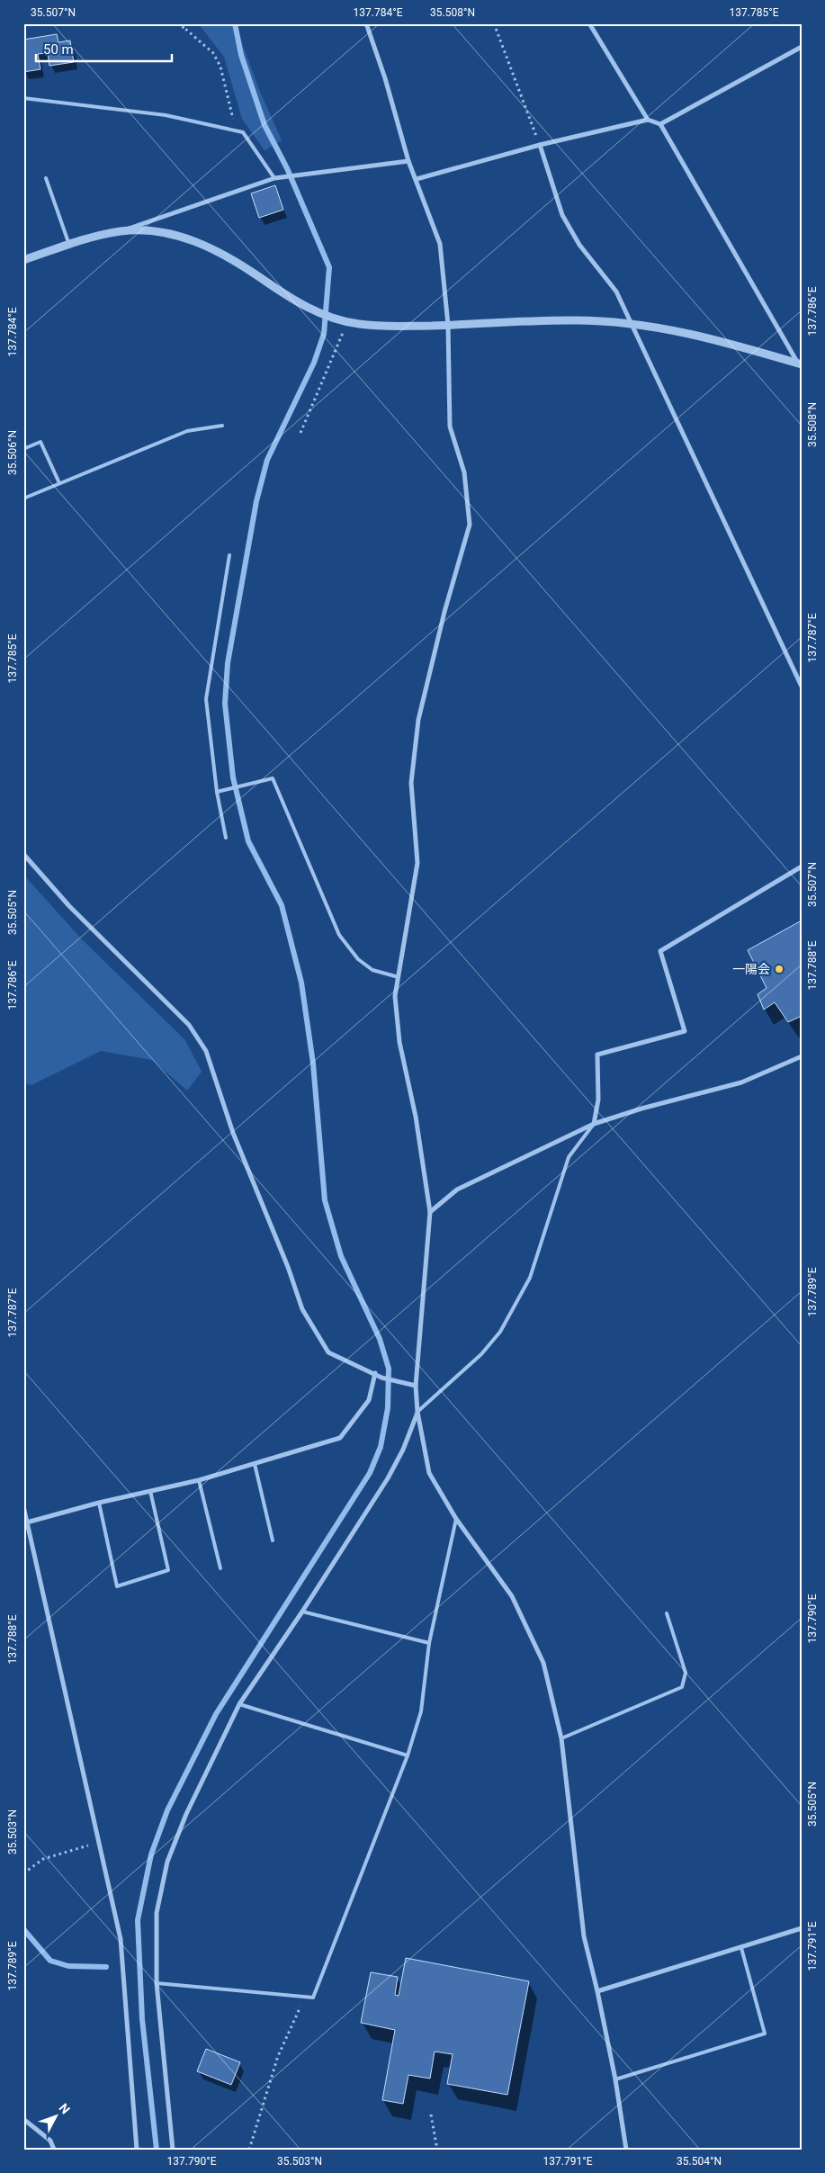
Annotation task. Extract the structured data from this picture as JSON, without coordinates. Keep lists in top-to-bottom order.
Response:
{
  "places": ["一陽会"],
  "scale_bar": "50 m",
  "north": "top right",
  "coordinates": [
    "35.507°N",
    "137.784°E",
    "35.508°N",
    "137.785°E",
    "137.786°E",
    "35.506°N",
    "137.787°E",
    "35.505°N",
    "137.788°E",
    "137.789°E",
    "137.790°E",
    "35.503°N",
    "137.791°E",
    "35.504°N"
  ]
}
